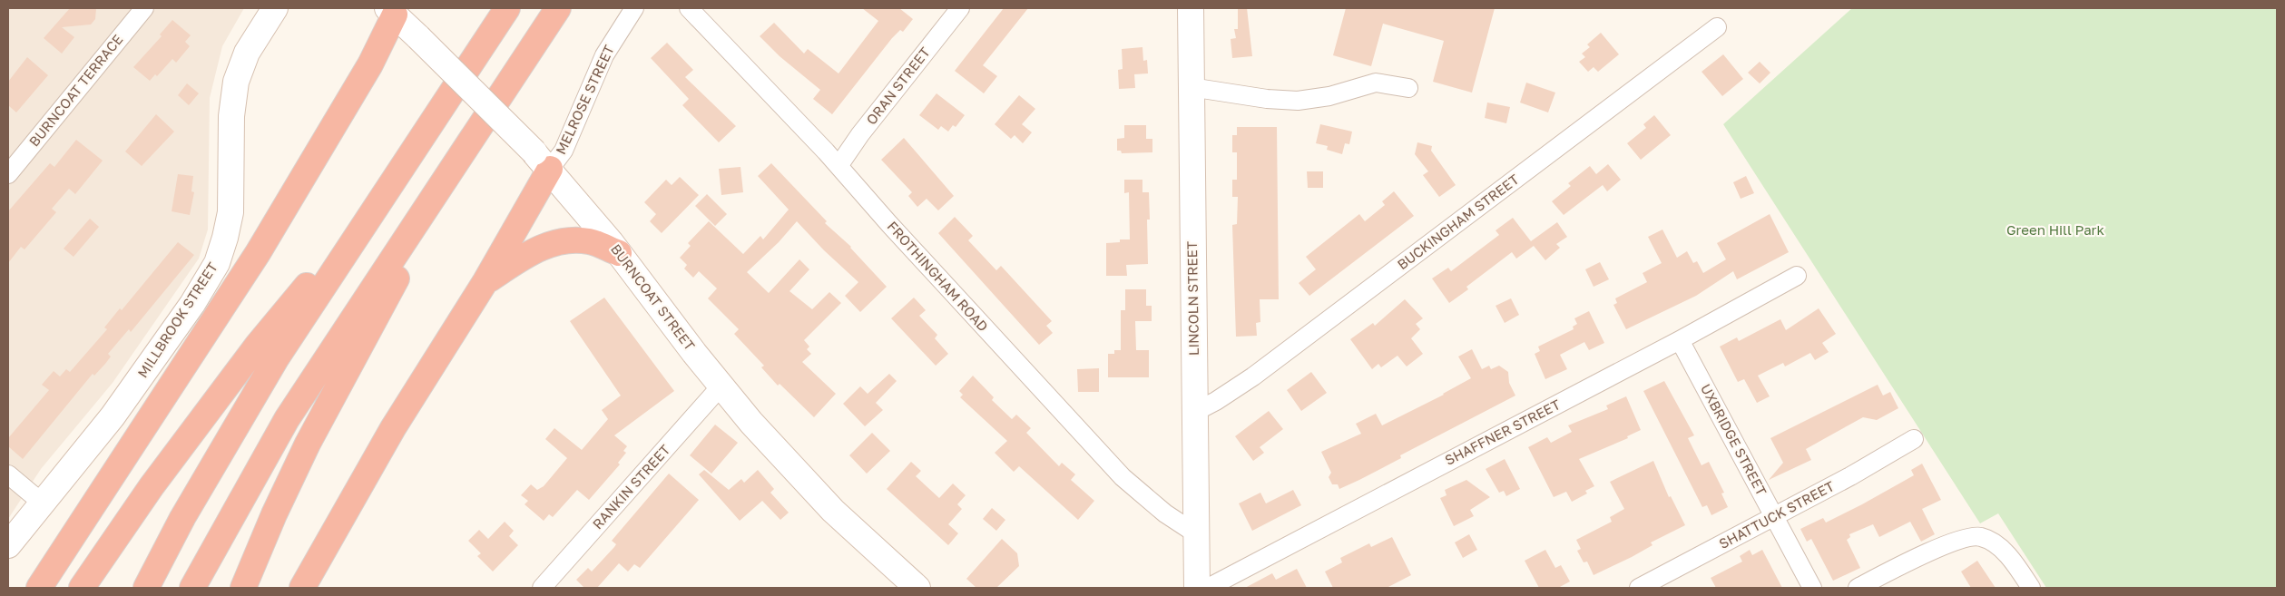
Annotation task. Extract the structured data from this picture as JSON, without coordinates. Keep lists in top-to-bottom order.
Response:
{
  "streets": {
    "main road": ["BURNCOAT STREET", "LINCOLN STREET", "MILLBROOK STREET"],
    "street": [
      "ORAN STREET",
      "BURNCOAT TERRACE",
      "MELROSE STREET",
      "BUCKINGHAM STREET",
      "FROTHINGHAM ROAD",
      "SHAFFNER STREET",
      "UXBRIDGE STREET",
      "RANKIN STREET",
      "SHATTUCK STREET"
    ]
  },
  "crossings": [
    ["ORAN STREET", "FROTHINGHAM ROAD"],
    ["MELROSE STREET", "BURNCOAT STREET"],
    ["BUCKINGHAM STREET", "LINCOLN STREET"],
    ["FROTHINGHAM ROAD", "LINCOLN STREET"],
    ["BURNCOAT STREET", "RANKIN STREET"],
    ["SHAFFNER STREET", "UXBRIDGE STREET"],
    ["UXBRIDGE STREET", "SHATTUCK STREET"]
  ],
  "parks": ["Green Hill Park"]
}
